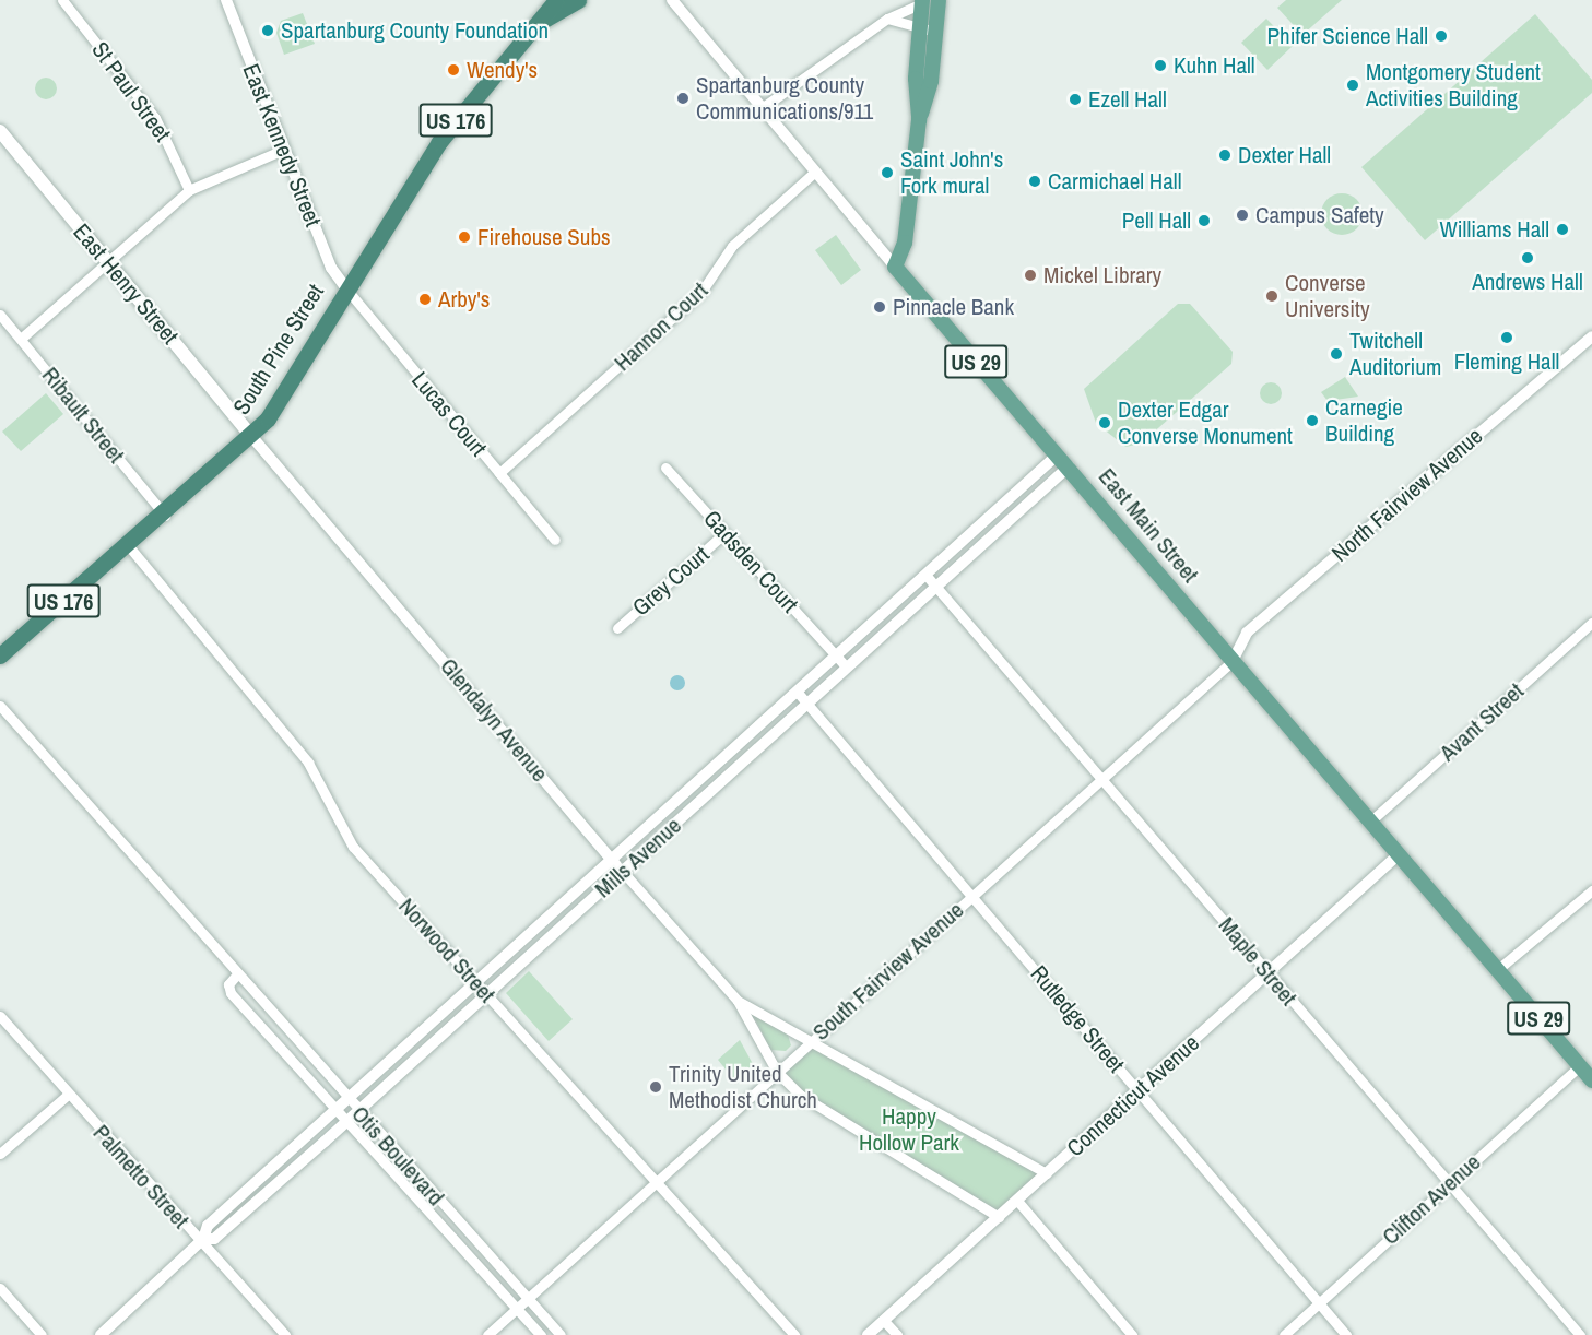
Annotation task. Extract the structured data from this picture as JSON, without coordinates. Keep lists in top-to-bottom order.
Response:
{
  "streets": {
    "highway": ["US 176", "South Pine Street"],
    "main road": ["East Henry Street", "US 29", "East Main Street"],
    "street": [
      "St Paul Street",
      "East Kennedy Street",
      "Hannon Court",
      "Lucas Court",
      "Ribault Street",
      "North Fairview Avenue",
      "Gadsden Court",
      "Grey Court",
      "Glendalyn Avenue",
      "Avant Street",
      "Mills Avenue",
      "Norwood Street",
      "Maple Street",
      "South Fairview Avenue",
      "Rutledge Street",
      "Connecticut Avenue",
      "Otis Boulevard",
      "Palmetto Street",
      "Clifton Avenue"
    ]
  },
  "crossings": [
    ["East Kennedy Street", "South Pine Street"],
    ["East Kennedy Street", "Lucas Court"],
    ["East Henry Street", "South Pine Street"],
    ["East Henry Street", "Glendalyn Avenue"],
    ["Hannon Court", "Lucas Court"],
    ["Hannon Court", "East Main Street"],
    ["South Pine Street", "Lucas Court"],
    ["South Pine Street", "Ribault Street"],
    ["South Pine Street", "Glendalyn Avenue"],
    ["South Pine Street", "Norwood Street"],
    ["North Fairview Avenue", "East Main Street"],
    ["North Fairview Avenue", "South Fairview Avenue"],
    ["East Main Street", "Avant Street"],
    ["East Main Street", "Mills Avenue"],
    ["East Main Street", "South Fairview Avenue"],
    ["East Main Street", "Connecticut Avenue"],
    ["East Main Street", "Clifton Avenue"],
    ["Gadsden Court", "Grey Court"],
    ["Gadsden Court", "Mills Avenue"],
    ["Glendalyn Avenue", "Mills Avenue"],
    ["Glendalyn Avenue", "South Fairview Avenue"],
    ["Glendalyn Avenue", "Connecticut Avenue"],
    ["Mills Avenue", "Norwood Street"],
    ["Mills Avenue", "Maple Street"],
    ["Mills Avenue", "Rutledge Street"],
    ["Mills Avenue", "Otis Boulevard"],
    ["Mills Avenue", "Palmetto Street"],
    ["Norwood Street", "South Fairview Avenue"],
    ["Maple Street", "South Fairview Avenue"],
    ["Maple Street", "Connecticut Avenue"],
    ["Maple Street", "Clifton Avenue"],
    ["South Fairview Avenue", "Rutledge Street"],
    ["South Fairview Avenue", "Otis Boulevard"],
    ["Rutledge Street", "Connecticut Avenue"],
    ["Rutledge Street", "Clifton Avenue"]
  ],
  "parks": ["Happy Hollow Park"],
  "places": [
    "Spartanburg County Foundation",
    "Phifer Science Hall",
    "Kuhn Hall",
    "Wendy's",
    "Montgomery Student Activities Building",
    "Spartanburg County Communications/911",
    "Ezell Hall",
    "Dexter Hall",
    "Saint John's Fork mural",
    "Carmichael Hall",
    "Campus Safety",
    "Pell Hall",
    "Williams Hall",
    "Firehouse Subs",
    "Andrews Hall",
    "Mickel Library",
    "Converse University",
    "Arby's",
    "Pinnacle Bank",
    "Fleming Hall",
    "Twitchell Auditorium",
    "Carnegie Building",
    "Dexter Edgar Converse Monument",
    "Trinity United Methodist Church"
  ]
}
